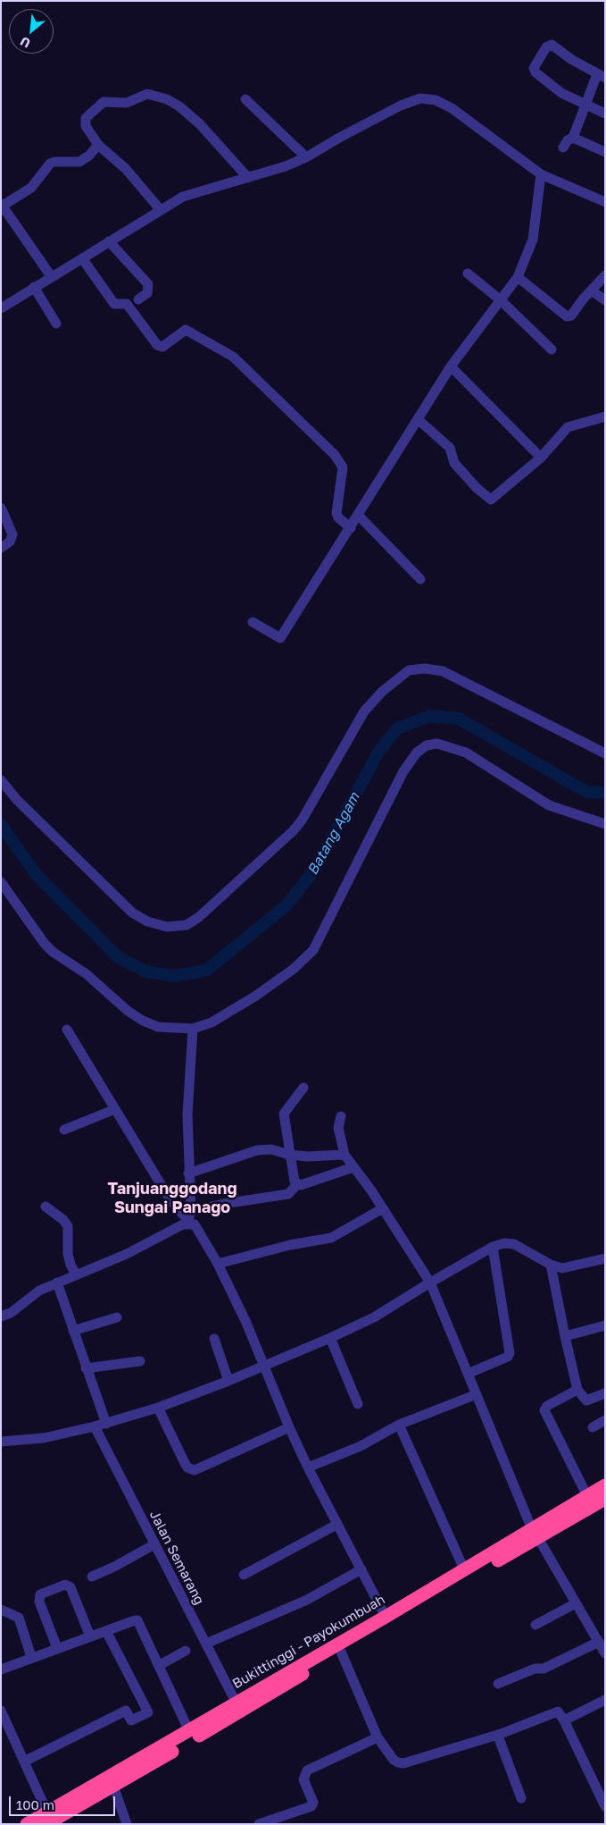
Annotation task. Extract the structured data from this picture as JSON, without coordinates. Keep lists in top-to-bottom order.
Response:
{
  "streets": {
    "highway": ["Bukittinggi - Payokumbuah"],
    "street": ["Jalan Semarang"]
  },
  "crossings": [
    ["Jalan Semarang", "Bukittinggi - Payokumbuah"]
  ],
  "districts": ["Tanjuanggodang Sungai Panago"],
  "water": ["Batang Agam"],
  "scale_bar": "100 m",
  "north": "bottom left"
}
